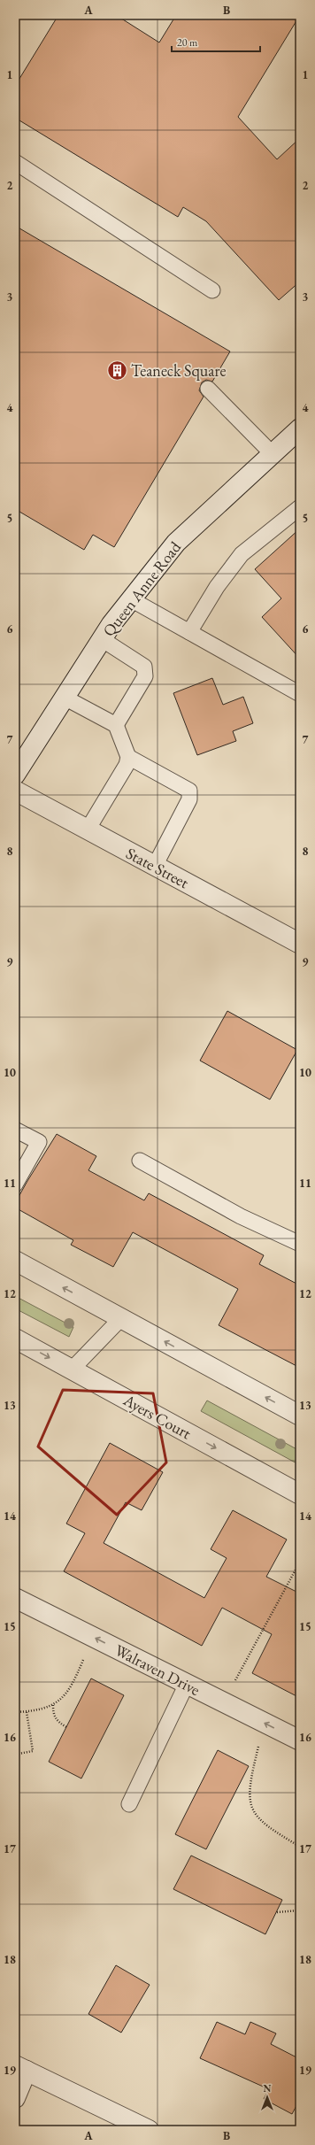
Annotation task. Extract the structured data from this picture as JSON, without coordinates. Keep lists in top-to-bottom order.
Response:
{
  "streets": {
    "street": [
      "Queen Anne Road",
      "State Street",
      "Ayers Court",
      "Walraven Drive"
    ]
  },
  "one_way": ["Walraven Drive"],
  "places": {
    "building": ["Teaneck Square"]
  },
  "scale_bar": "20 m",
  "north": "top",
  "grid": {
    "columns": ["A", "B"],
    "rows": [
      "1",
      "2",
      "3",
      "4",
      "5",
      "6",
      "7",
      "8",
      "9",
      "10",
      "11",
      "12",
      "13",
      "14",
      "15",
      "16",
      "17",
      "18",
      "19"
    ]
  }
}
